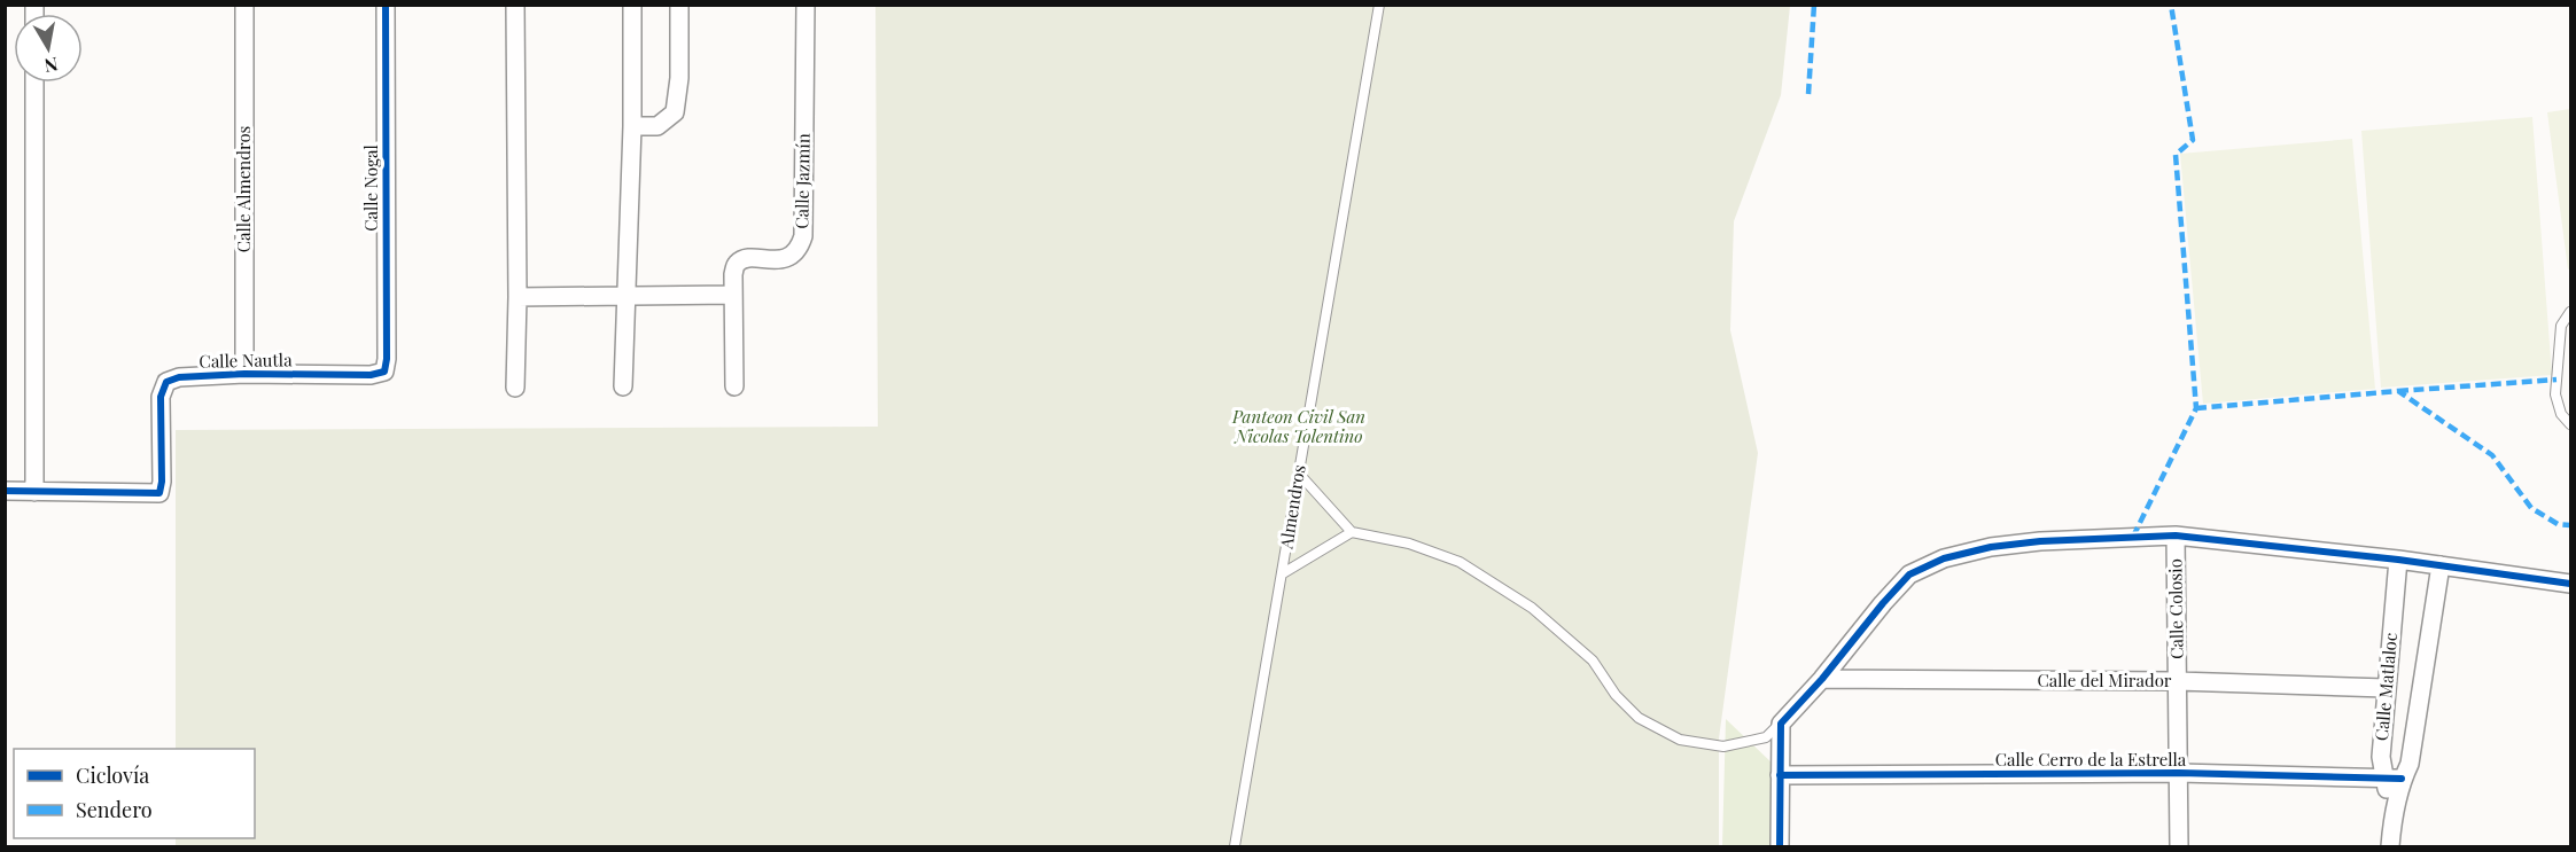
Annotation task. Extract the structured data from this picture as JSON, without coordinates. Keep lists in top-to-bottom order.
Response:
{
  "streets": {
    "street": [
      "Calle Jazmín",
      "Calle Nogal",
      "Calle Almendros",
      "Calle Nautla",
      "Calle Colosio",
      "Calle del Mirador",
      "Calle Matlaloc",
      "Calle Cerro de la Estrella"
    ],
    "lane": ["Almendros"]
  },
  "crossings": [
    ["Calle Nogal", "Calle Nautla"],
    ["Calle Almendros", "Calle Nautla"],
    ["Calle Colosio", "Calle del Mirador"],
    ["Calle Colosio", "Calle Cerro de la Estrella"],
    ["Calle del Mirador", "Calle Matlaloc"],
    ["Calle Matlaloc", "Calle Cerro de la Estrella"]
  ],
  "parks": ["Panteon Civil San Nicolas Tolentino"],
  "legend": ["Ciclovía", "Sendero"],
  "north": "bottom"
}
